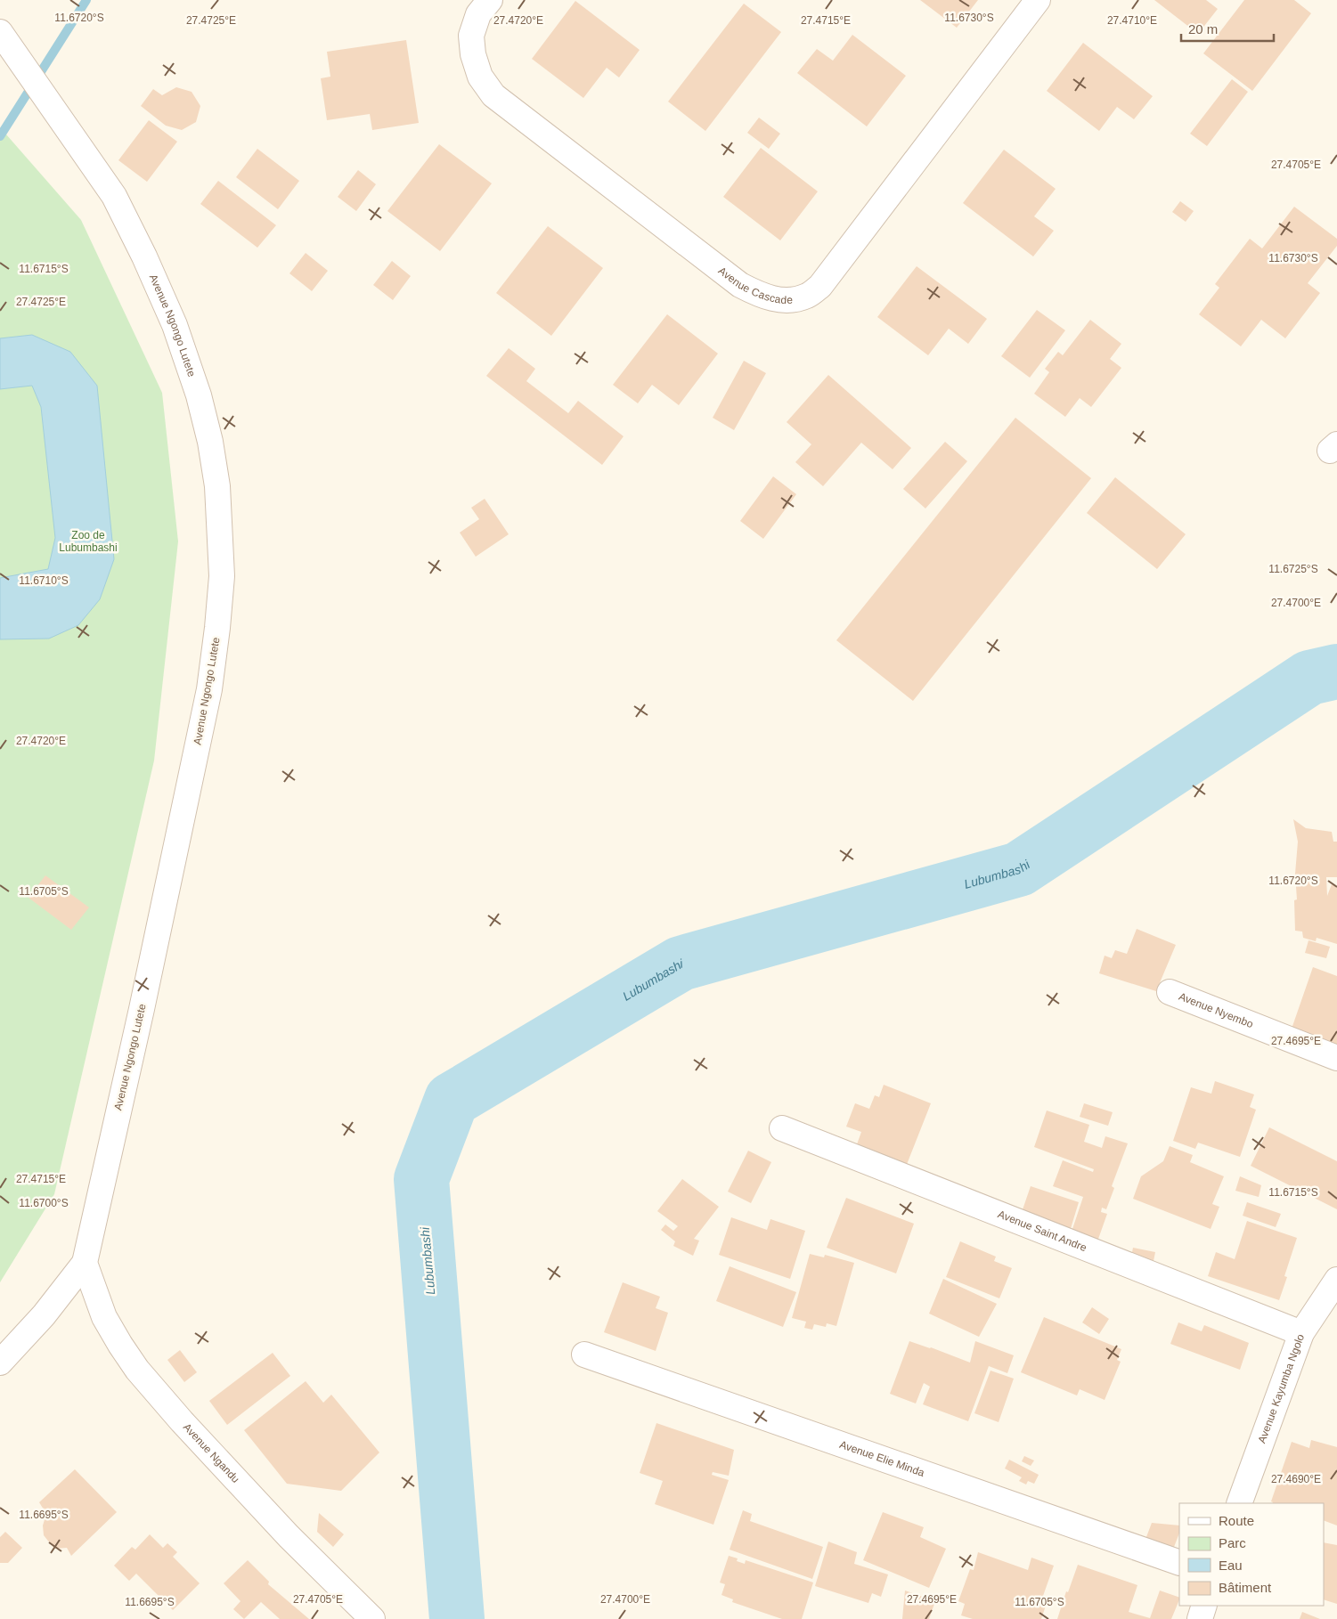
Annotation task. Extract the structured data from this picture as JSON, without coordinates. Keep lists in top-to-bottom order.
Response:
{
  "streets": {
    "street": [
      "Avenue Cascade",
      "Avenue Ngongo Lutete",
      "Avenue Nyembo",
      "Avenue Saint Andre",
      "Avenue Kayumba Ngolo",
      "Avenue Ngandu",
      "Avenue Elie Minda"
    ]
  },
  "crossings": [
    ["Avenue Ngongo Lutete", "Avenue Ngandu"],
    ["Avenue Saint Andre", "Avenue Kayumba Ngolo"]
  ],
  "water": ["Lubumbashi"],
  "parks": ["Zoo de Lubumbashi"],
  "legend": [
    "Route",
    "Parc",
    "Eau",
    "Bâtiment"
  ],
  "scale_bar": "20 m",
  "coordinates": [
    "11.6720°S",
    "11.6730°S",
    "27.4725°E",
    "27.4720°E",
    "27.4715°E",
    "27.4710°E",
    "27.4705°E",
    "11.6715°S",
    "11.6725°S",
    "11.6710°S",
    "27.4700°E",
    "11.6705°S",
    "27.4695°E",
    "11.6700°S",
    "27.4690°E",
    "11.6695°S"
  ]
}
